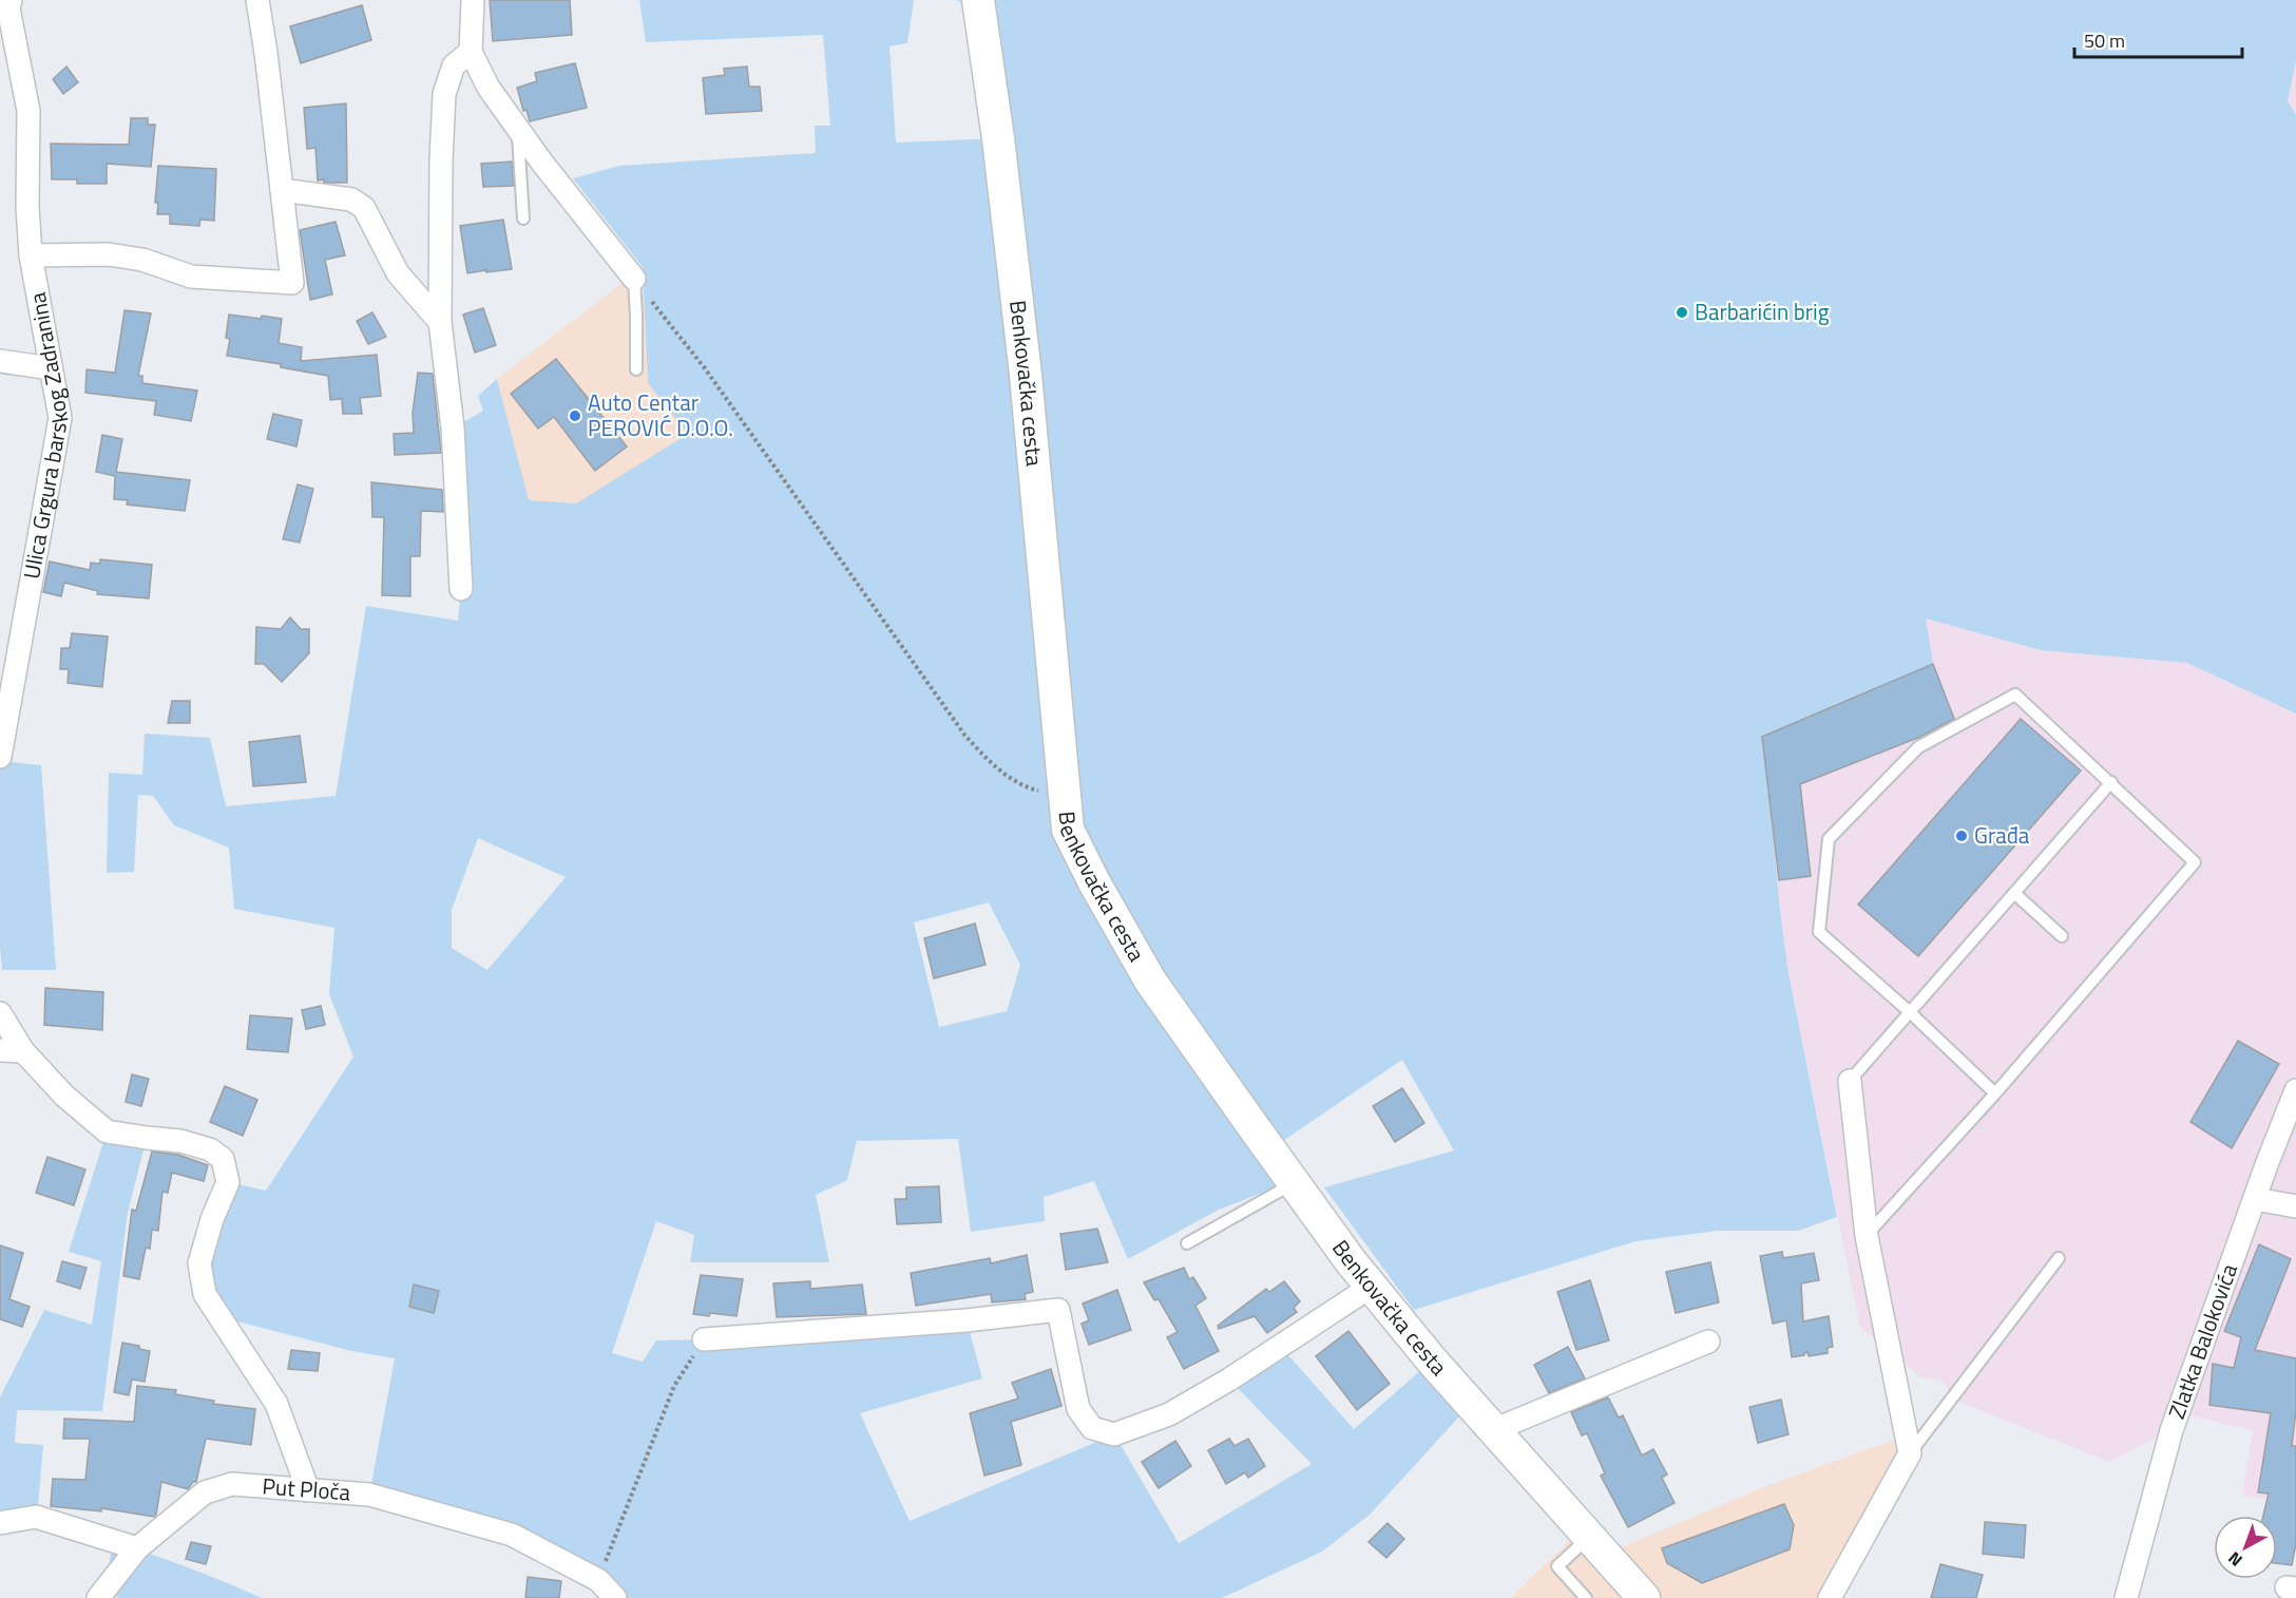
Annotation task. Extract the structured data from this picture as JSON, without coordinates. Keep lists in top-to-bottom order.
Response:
{
  "streets": {
    "main road": ["Benkovačka cesta"],
    "street": ["Ulica Grgura barskog Zadranina", "Zlatka Balokovića", "Put Ploča"]
  },
  "places": ["Barbarićin brig", "Auto Centar PEROVIĆ D.O.O.", "Građa"],
  "scale_bar": "50 m",
  "north": "bottom left"
}
